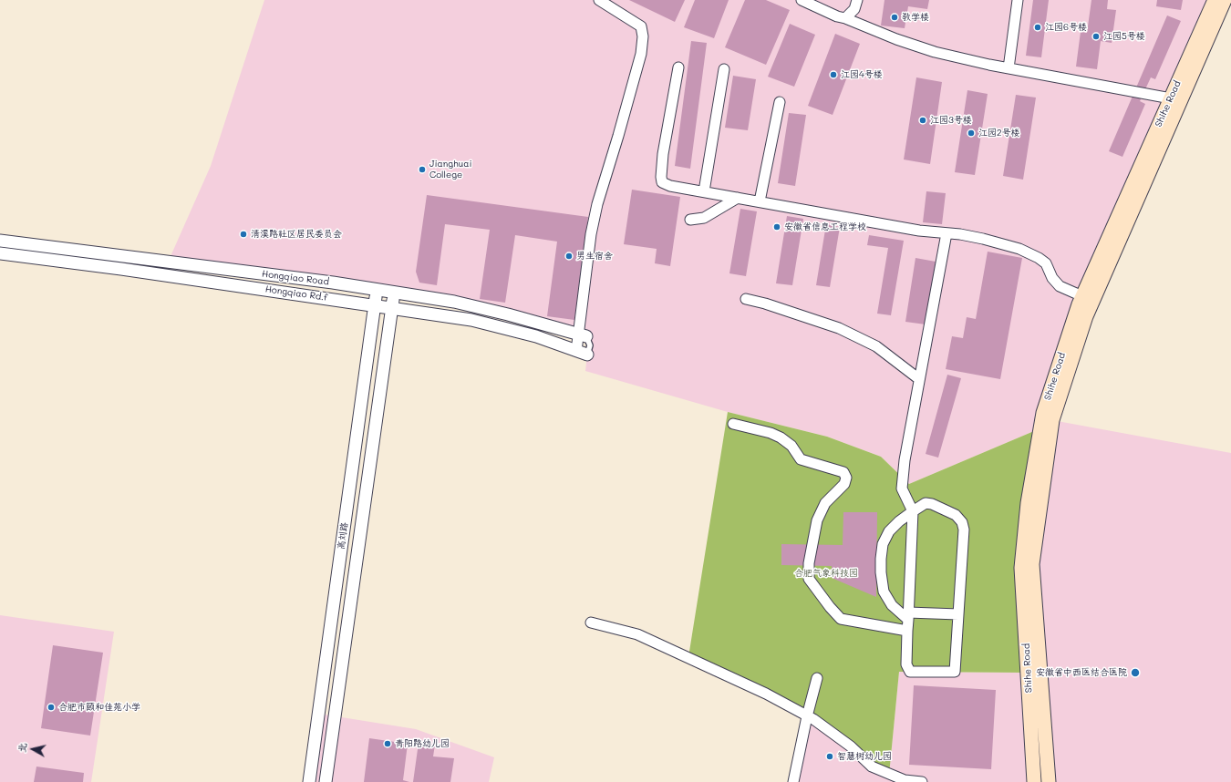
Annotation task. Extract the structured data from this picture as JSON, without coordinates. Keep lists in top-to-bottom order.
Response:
{
  "streets": {
    "main road": ["Shihe Road"],
    "street": ["Hongqiao Road", "Hongqiao Rd.f", "高刘路"]
  },
  "crossings": [
    ["Hongqiao Road", "高刘路"],
    ["Hongqiao Rd.f", "高刘路"]
  ],
  "parks": ["合肥气象科技园"],
  "places": [
    "教学楼",
    "江园6号楼",
    "江园5号楼",
    "江园4号楼",
    "江园3号楼",
    "江园2号楼",
    "Jianghuai College",
    "安徽省信息工程学校",
    "清溪路社区居民委员会",
    "男生宿舍",
    "安徽省中西医结合医院",
    "合肥市颐和佳苑小学",
    "青阳路幼儿园",
    "智慧树幼儿园"
  ],
  "north": "left"
}
